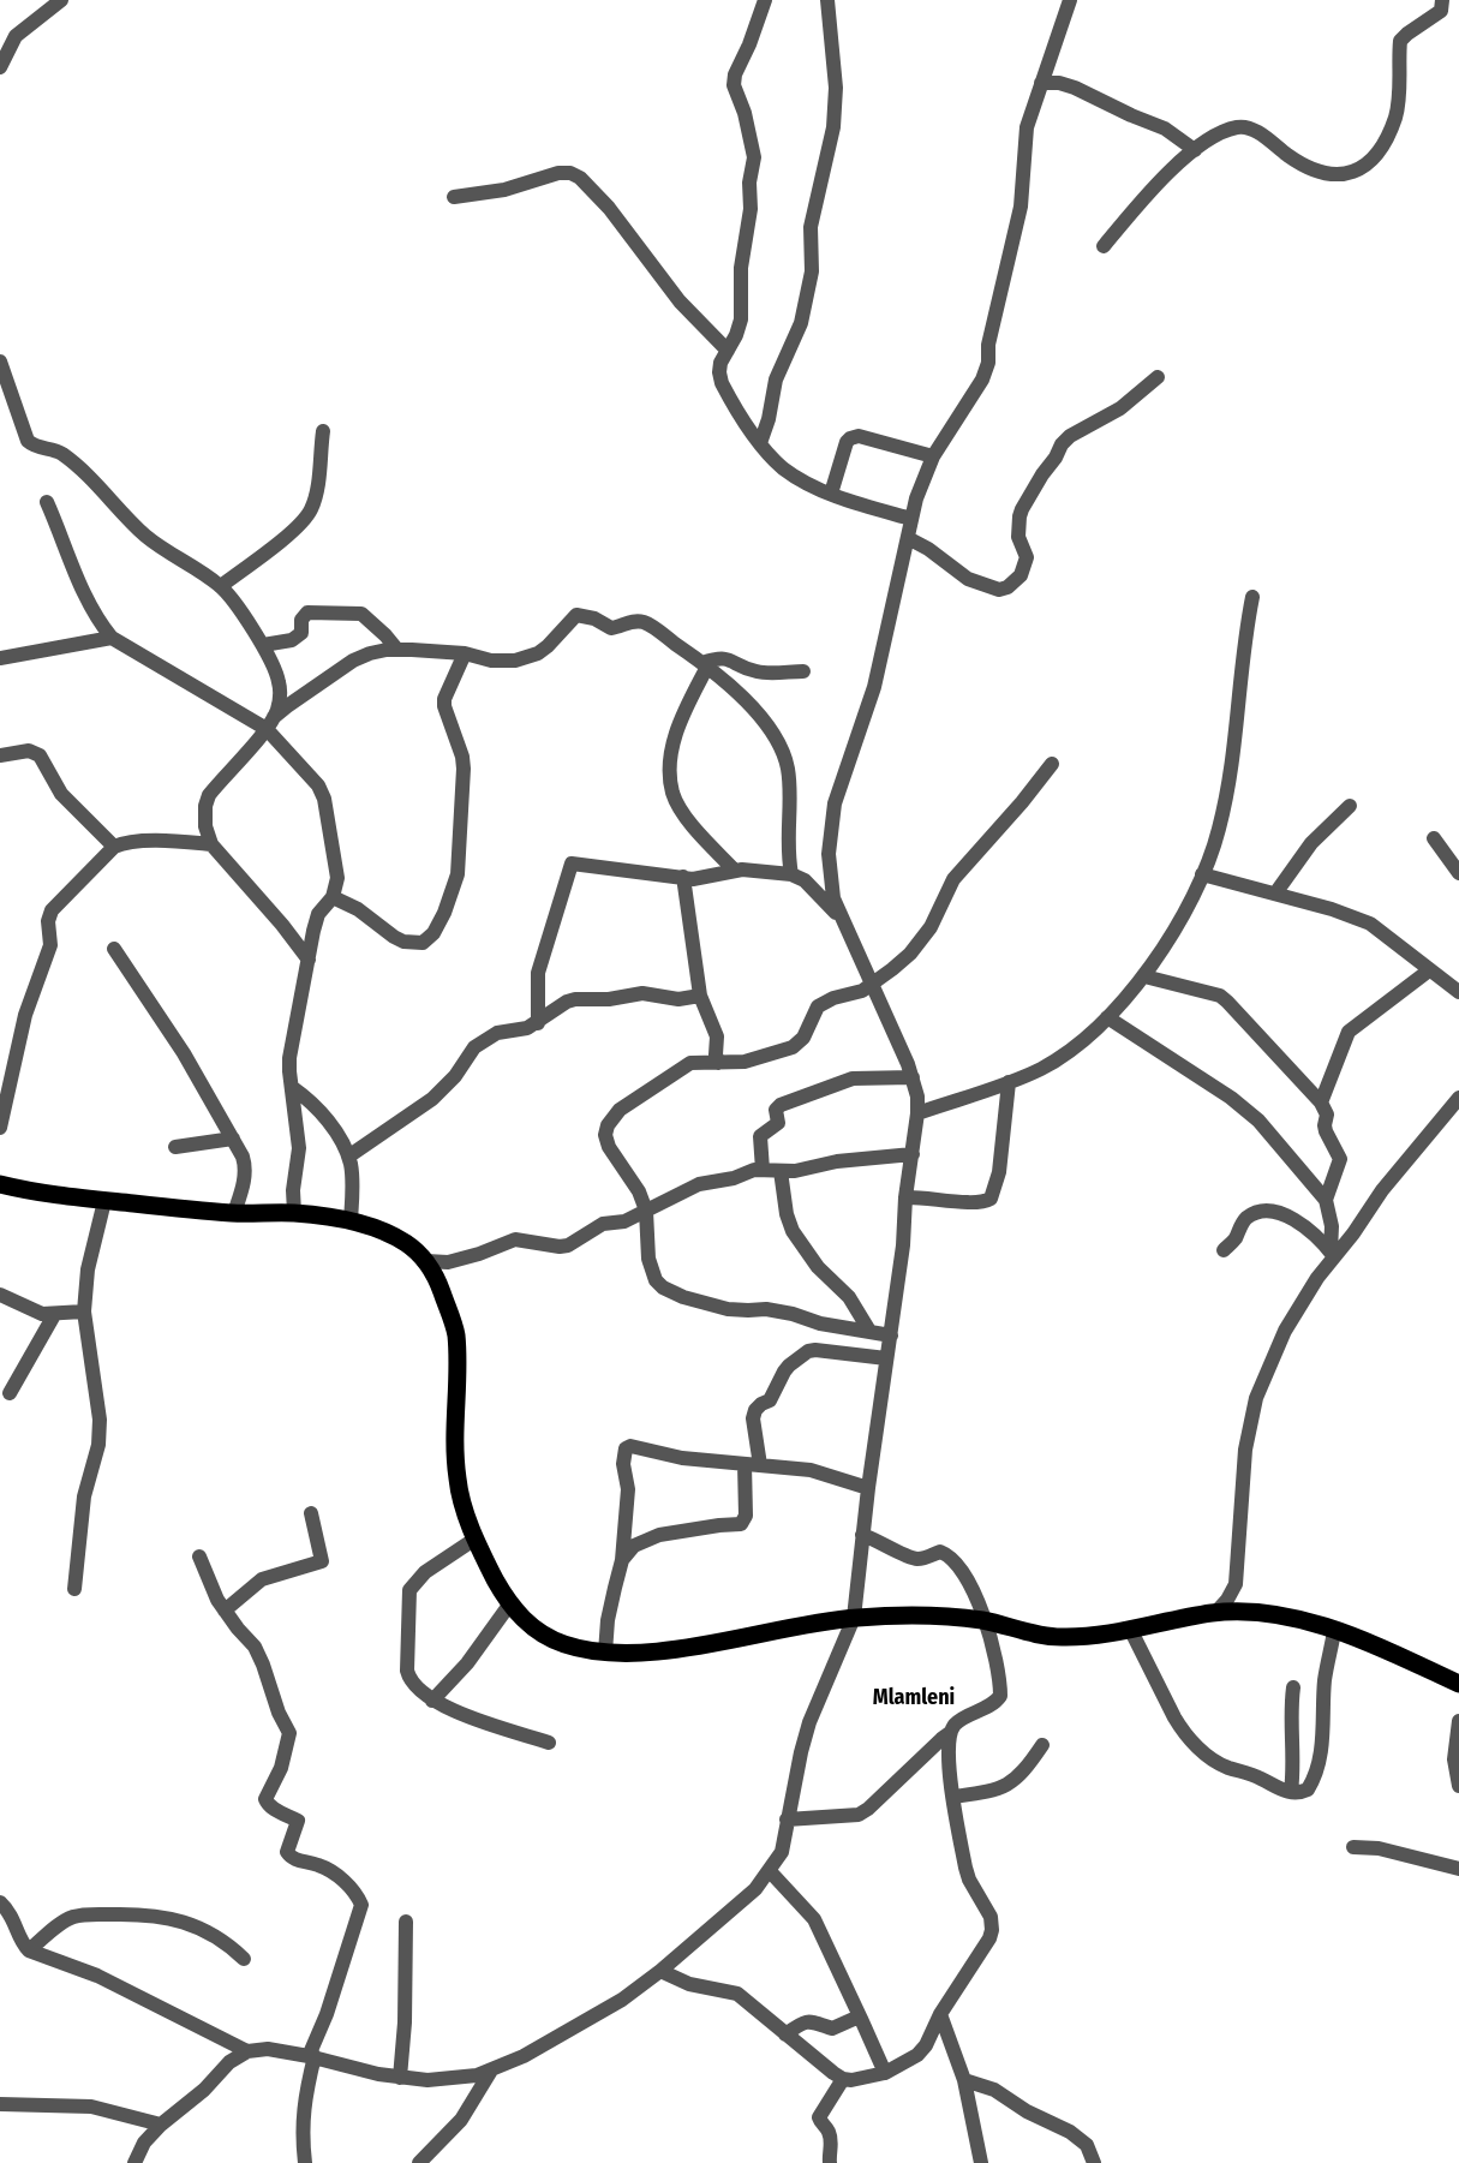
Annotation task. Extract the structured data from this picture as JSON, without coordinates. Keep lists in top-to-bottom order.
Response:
{
  "districts": ["Mlamleni"]
}
